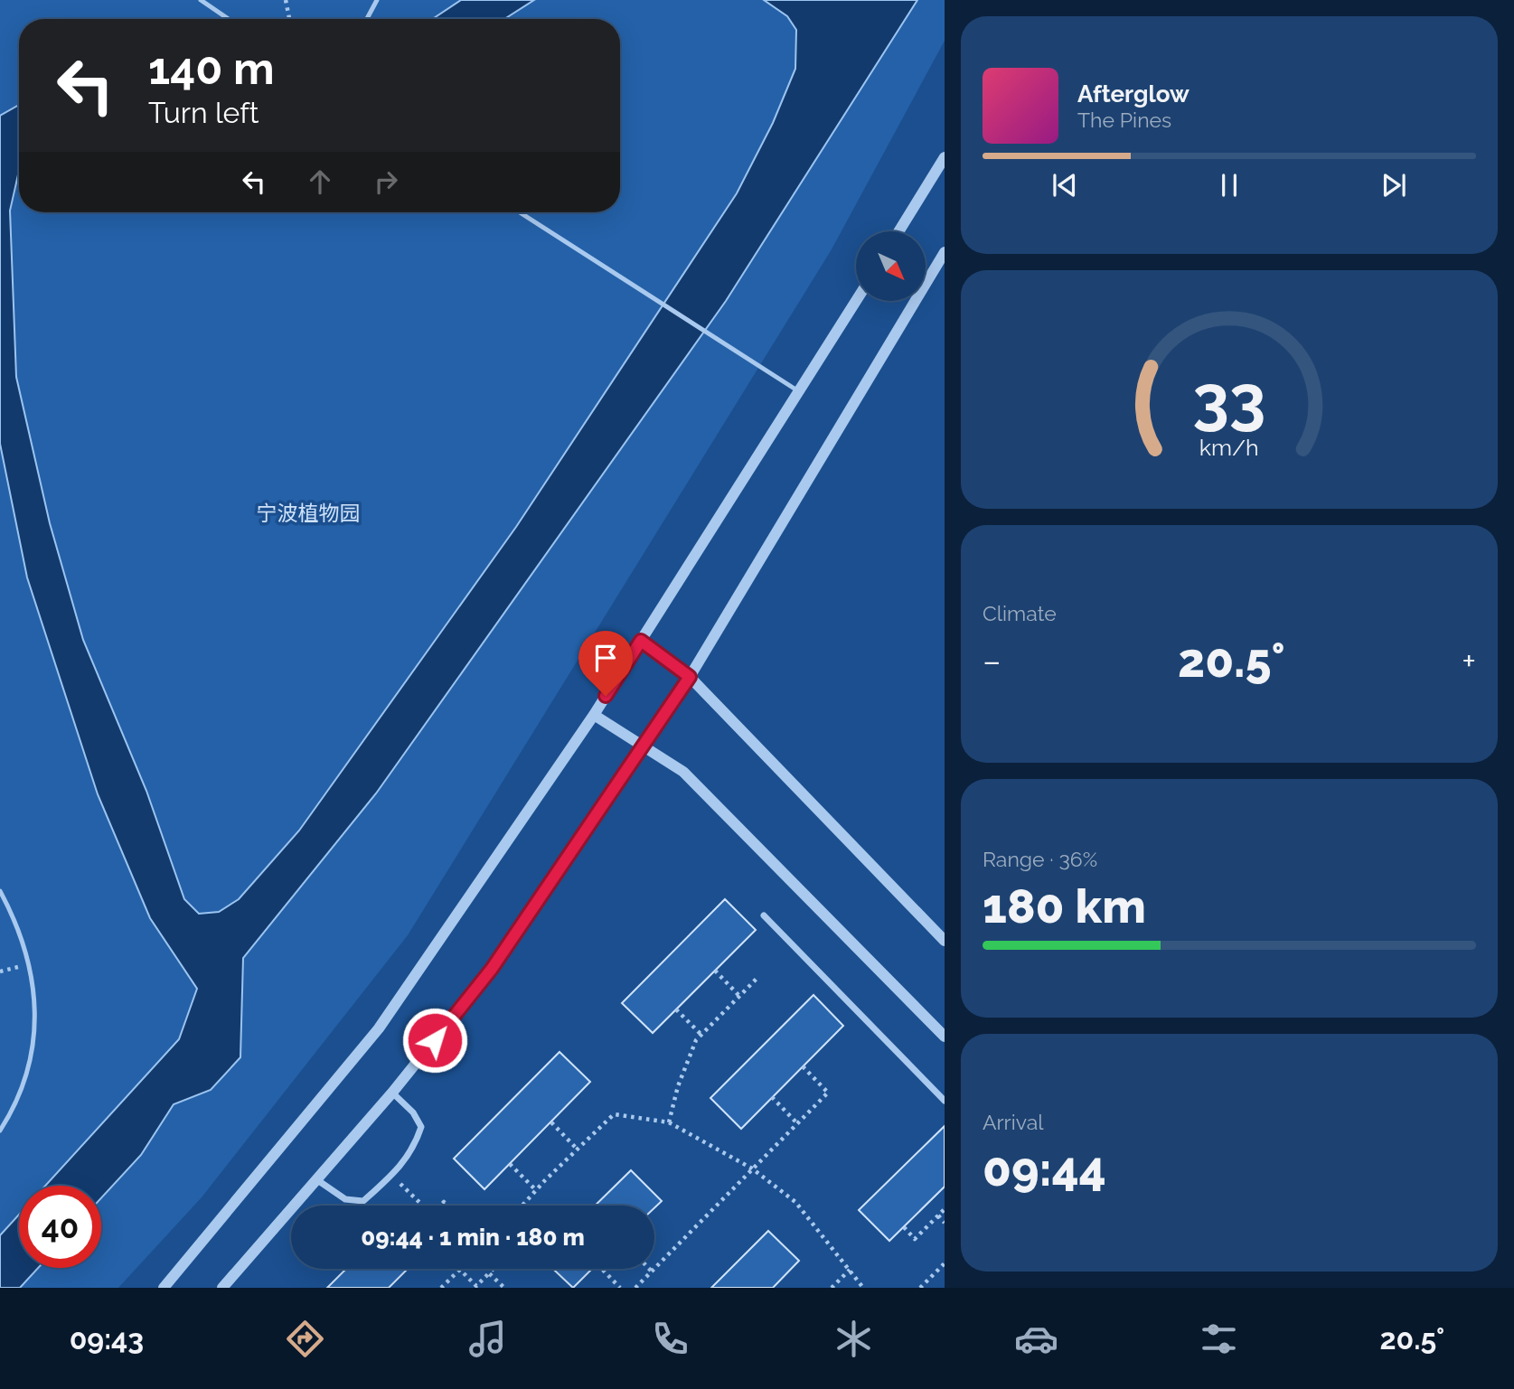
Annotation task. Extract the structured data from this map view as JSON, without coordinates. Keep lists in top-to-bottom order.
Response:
{
  "parks": ["宁波植物园"],
  "north": "bottom right",
  "page": {
    "turn": ["140 m", "Turn left"],
    "song": ["Afterglow", "The Pines"],
    "tile": [
      "Climate",
      ["Range · 36%", "180 km"],
      ["Arrival", "09:44"]
    ],
    "heat": ["−", "20.5°", "+"],
    "limit": "40",
    "trip": "09:44 · 1 min · 180 m",
    "tabs": ["09:43", "20.5°"],
    "gauge": ["33", "km/h"]
  }
}
